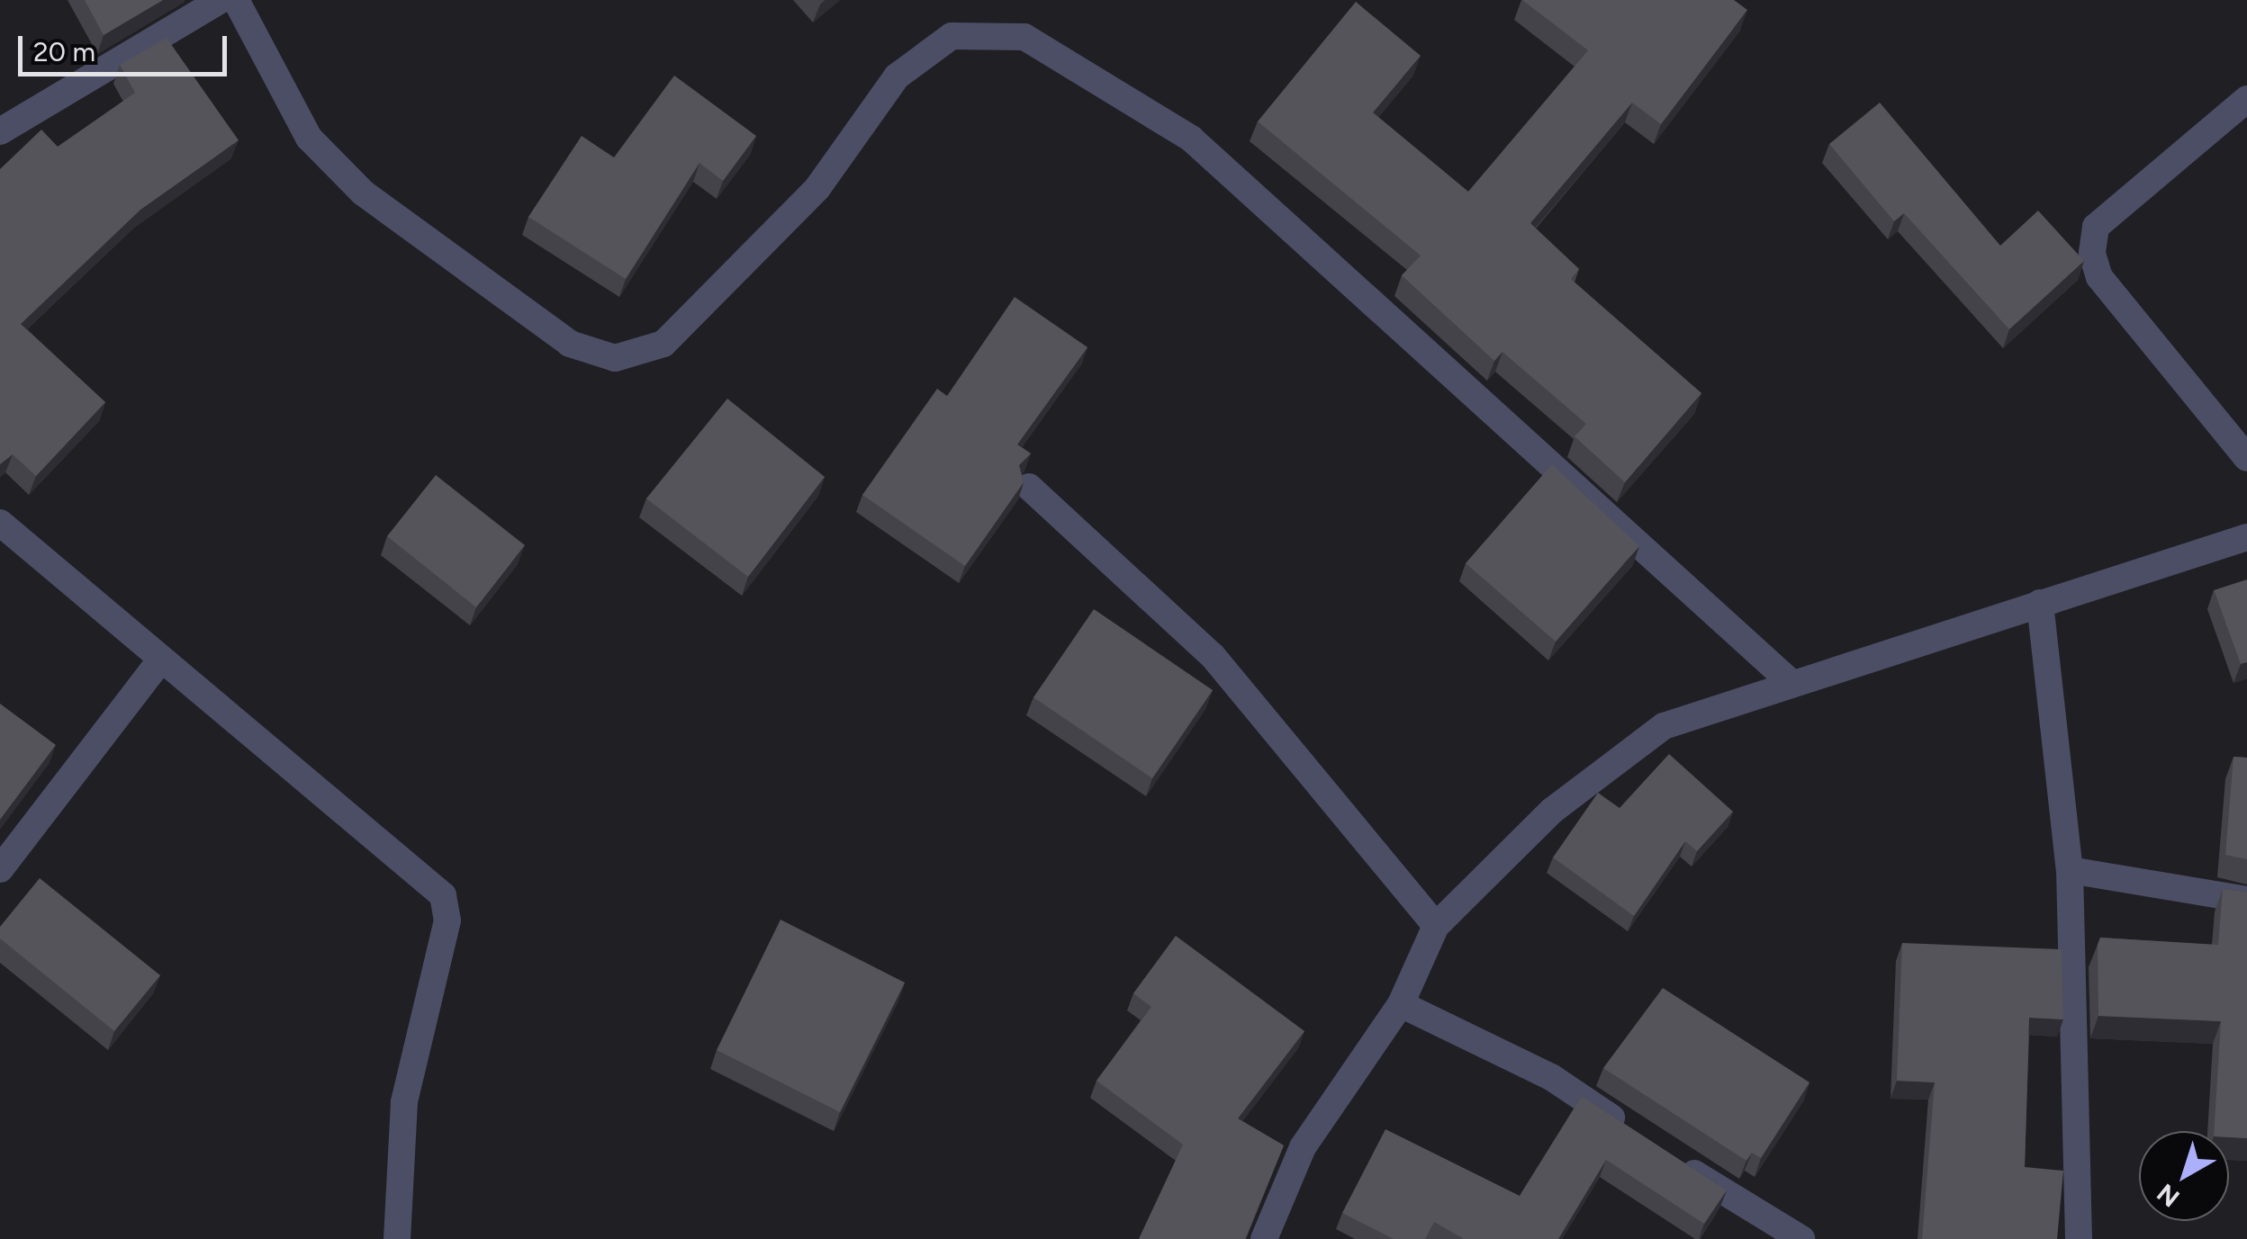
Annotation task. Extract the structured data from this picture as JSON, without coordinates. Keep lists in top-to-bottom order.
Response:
{
  "scale_bar": "20 m",
  "north": "bottom left"
}
